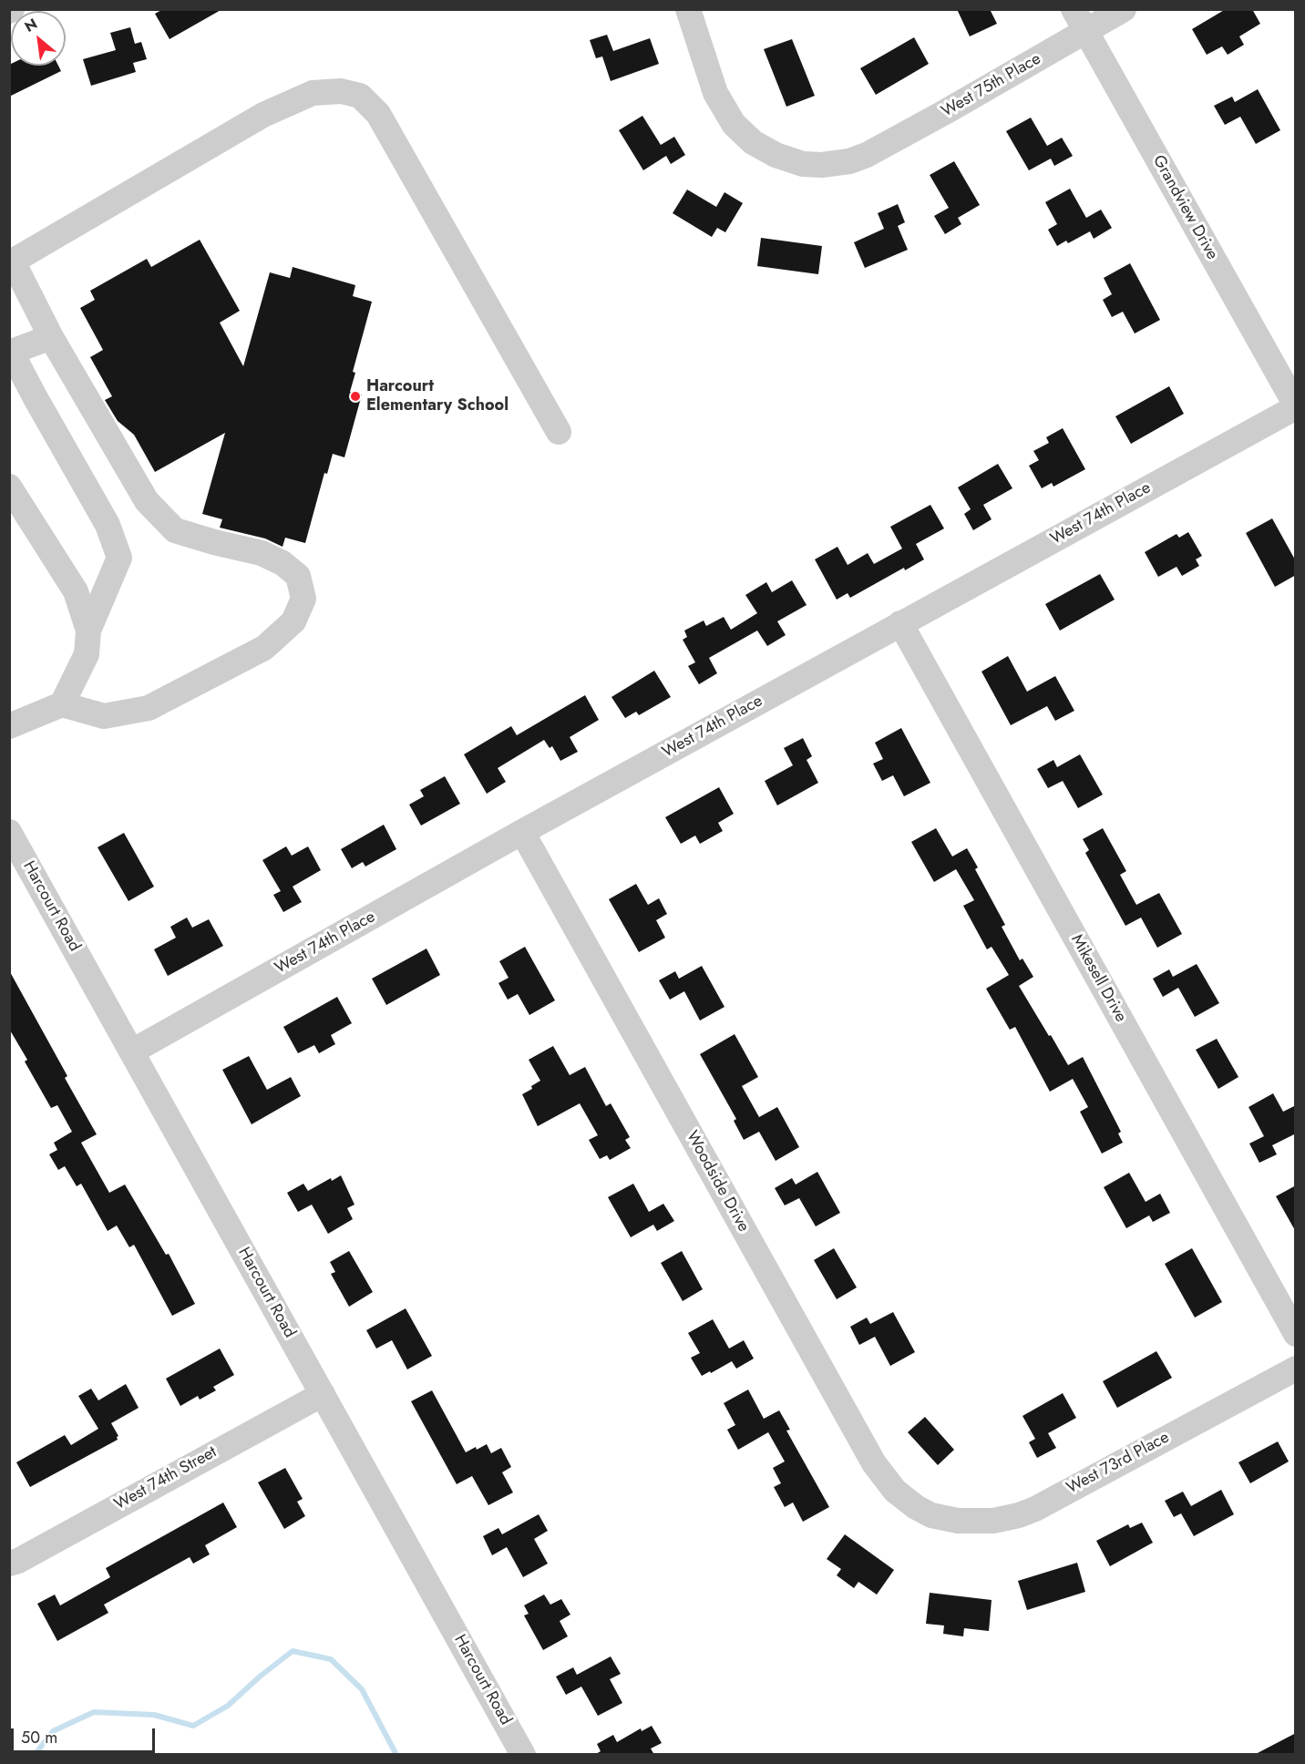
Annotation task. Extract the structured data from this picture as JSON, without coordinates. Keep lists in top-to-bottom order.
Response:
{
  "streets": {
    "street": [
      "West 75th Place",
      "Grandview Drive",
      "West 74th Place",
      "Harcourt Road",
      "Mikesell Drive",
      "Woodside Drive",
      "West 73rd Place",
      "West 74th Street"
    ]
  },
  "crossings": [
    ["West 75th Place", "Grandview Drive"],
    ["Grandview Drive", "West 74th Place"],
    ["West 74th Place", "Harcourt Road"],
    ["West 74th Place", "Mikesell Drive"],
    ["West 74th Place", "Woodside Drive"],
    ["Harcourt Road", "West 74th Street"],
    ["Woodside Drive", "West 73rd Place"]
  ],
  "places": ["Harcourt Elementary School"],
  "scale_bar": "50 m",
  "north": "top left"
}
